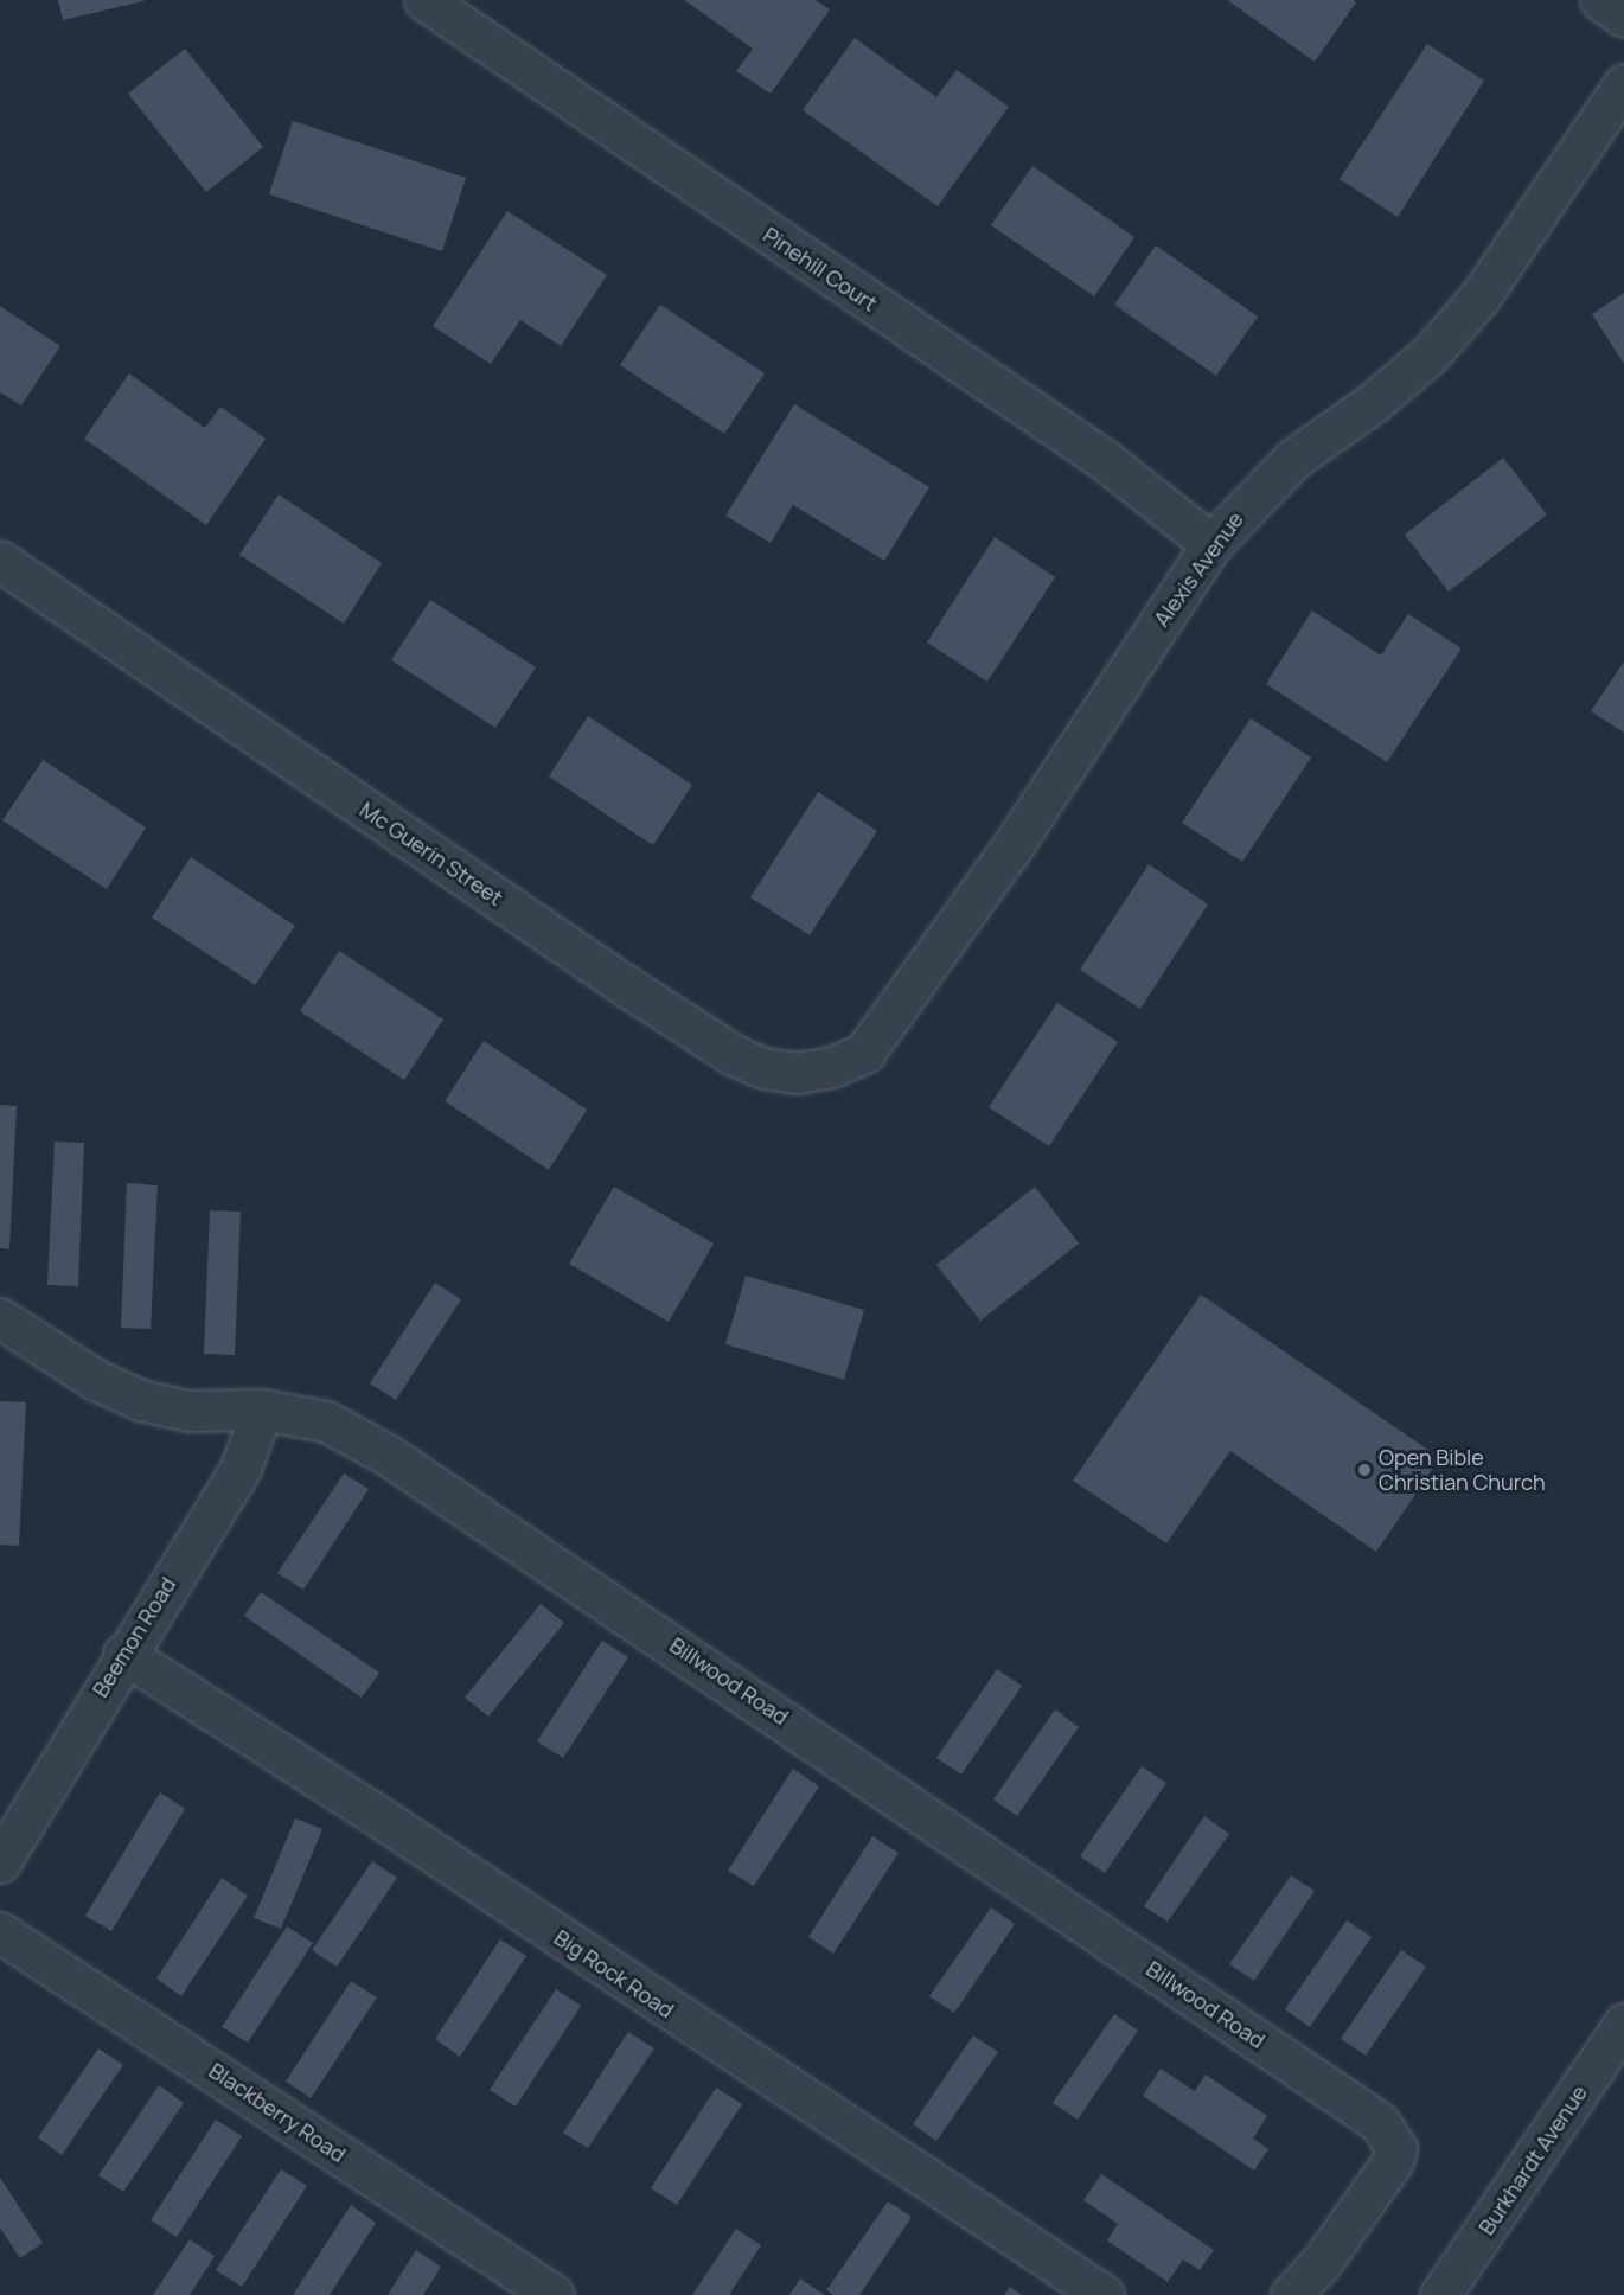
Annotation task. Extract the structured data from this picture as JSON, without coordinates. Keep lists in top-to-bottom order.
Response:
{
  "streets": {
    "street": [
      "Pinehill Court",
      "Alexis Avenue",
      "Mc Guerin Street",
      "Beemon Road",
      "Billwood Road",
      "Big Rock Road",
      "Blackberry Road",
      "Burkhardt Avenue"
    ]
  },
  "crossings": [
    ["Pinehill Court", "Alexis Avenue"],
    ["Alexis Avenue", "Mc Guerin Street"],
    ["Beemon Road", "Billwood Road"],
    ["Beemon Road", "Big Rock Road"]
  ],
  "places": ["Open Bible Christian Church"]
}
